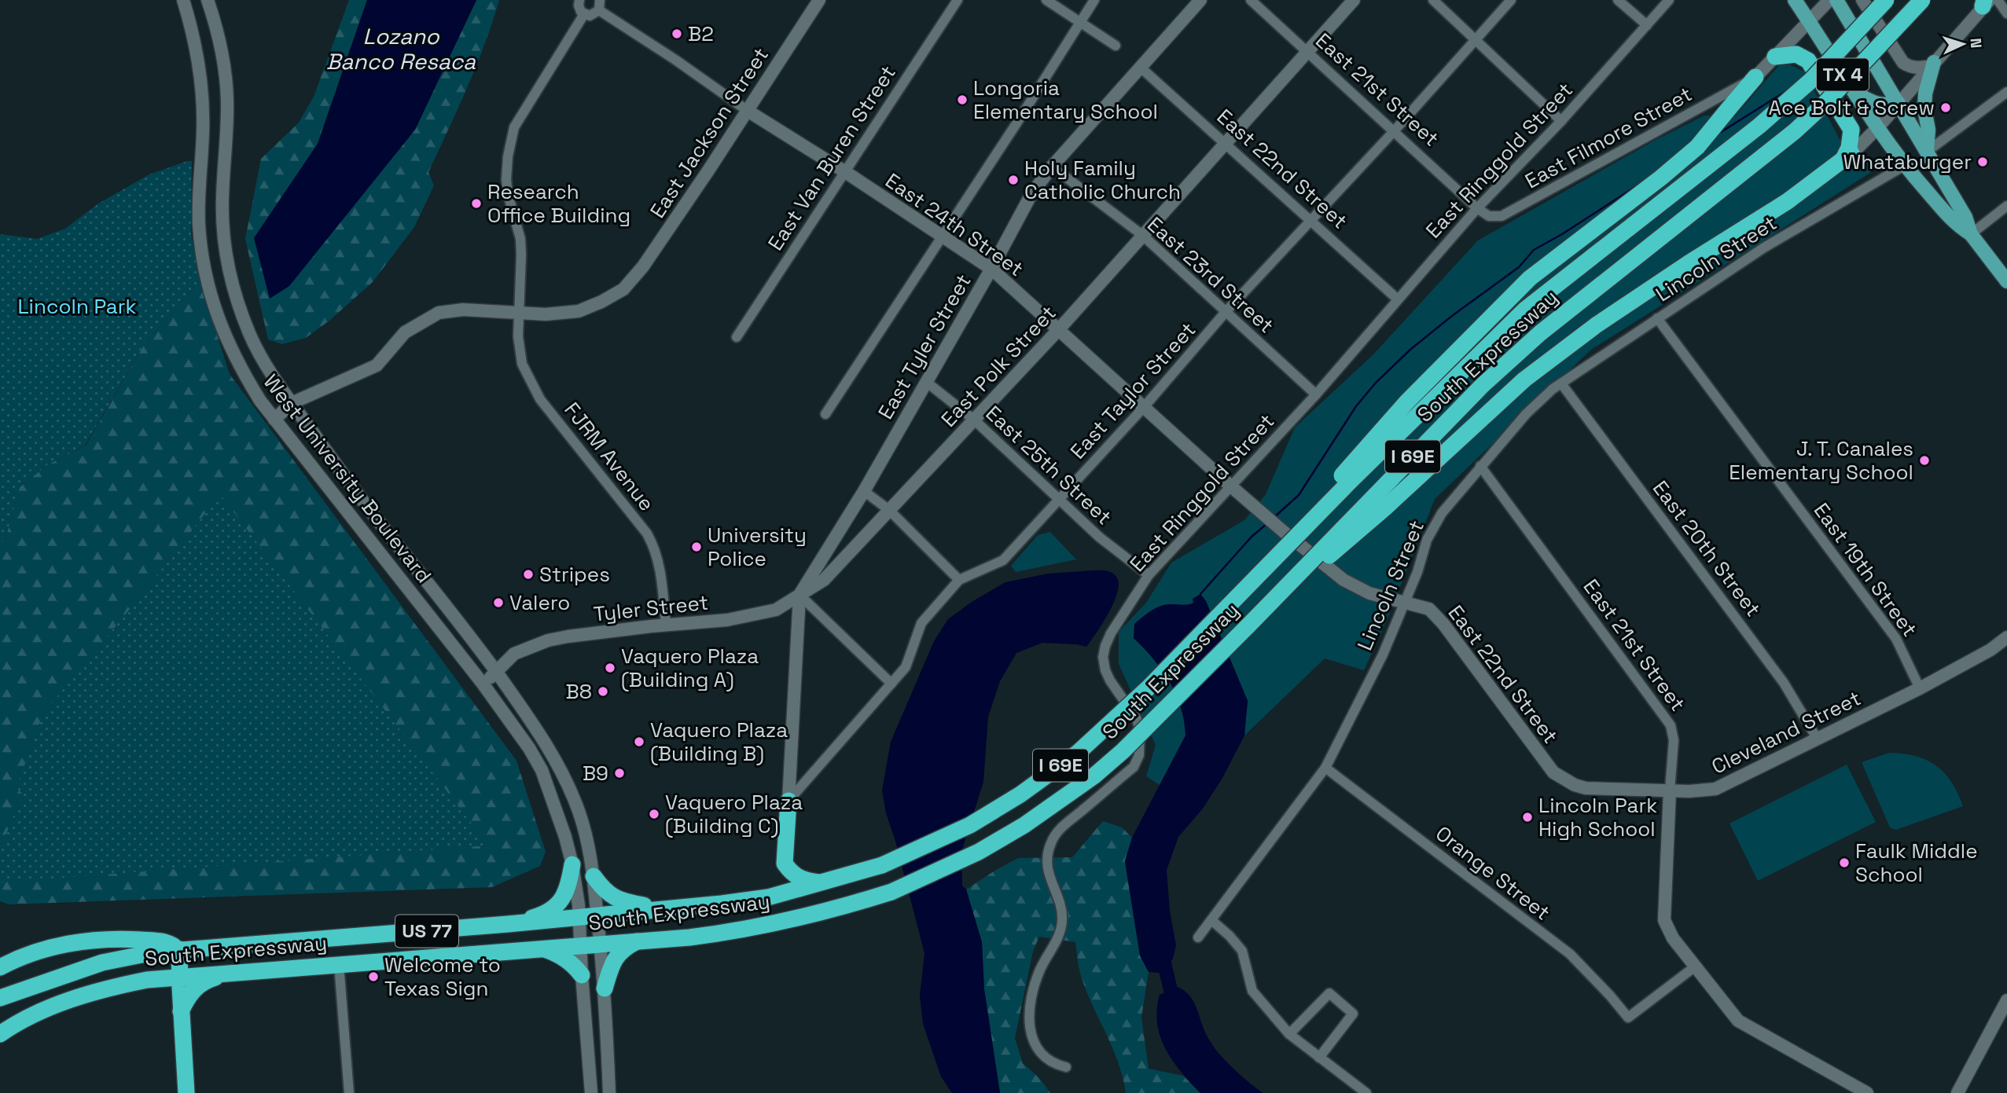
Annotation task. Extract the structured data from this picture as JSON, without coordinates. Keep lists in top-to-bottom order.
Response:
{
  "streets": {
    "highway": ["South Expressway", "I 69E", "US 77"],
    "main road": ["TX 4"],
    "street": [
      "East 21st Street",
      "East Jackson Street",
      "East Filmore Street",
      "East Van Buren Street",
      "East Ringgold Street",
      "East 22nd Street",
      "East 24th Street",
      "Lincoln Street",
      "East 23rd Street",
      "East Tyler Street",
      "East Polk Street",
      "East Taylor Street",
      "FJRM Avenue",
      "East 25th Street",
      "West University Boulevard",
      "East 20th Street",
      "East 19th Street",
      "Tyler Street",
      "Cleveland Street",
      "Orange Street"
    ]
  },
  "crossings": [
    ["TX 4", "Lincoln Street"],
    ["East 21st Street", "East Filmore Street"],
    ["East 21st Street", "East Ringgold Street"],
    ["East 21st Street", "Lincoln Street"],
    ["East 21st Street", "East Polk Street"],
    ["East 21st Street", "East Taylor Street"],
    ["East 21st Street", "Cleveland Street"],
    ["East 21st Street", "Orange Street"],
    ["East Jackson Street", "East 24th Street"],
    ["East Jackson Street", "FJRM Avenue"],
    ["East Jackson Street", "West University Boulevard"],
    ["East Filmore Street", "East Ringgold Street"],
    ["East Van Buren Street", "East 24th Street"],
    ["East Ringgold Street", "East 22nd Street"],
    ["East Ringgold Street", "East 24th Street"],
    ["East Ringgold Street", "East 23rd Street"],
    ["East Ringgold Street", "East 25th Street"],
    ["East 22nd Street", "East 24th Street"],
    ["East 22nd Street", "Lincoln Street"],
    ["East 22nd Street", "East Tyler Street"],
    ["East 22nd Street", "East Polk Street"],
    ["East 22nd Street", "East Taylor Street"],
    ["East 22nd Street", "Cleveland Street"],
    ["East 24th Street", "East Tyler Street"],
    ["East 24th Street", "East Polk Street"],
    ["East 24th Street", "East Taylor Street"],
    ["Lincoln Street", "East 20th Street"],
    ["Lincoln Street", "East 19th Street"],
    ["Lincoln Street", "Orange Street"],
    ["East 23rd Street", "East Tyler Street"],
    ["East 23rd Street", "East Polk Street"],
    ["East 23rd Street", "East Taylor Street"],
    ["East Tyler Street", "East Polk Street"],
    ["East Tyler Street", "East 25th Street"],
    ["East Tyler Street", "Tyler Street"],
    ["South Expressway", "West University Boulevard"],
    ["East Polk Street", "East 25th Street"],
    ["East Polk Street", "Tyler Street"],
    ["East Taylor Street", "East 25th Street"],
    ["FJRM Avenue", "Tyler Street"],
    ["West University Boulevard", "Tyler Street"],
    ["East 20th Street", "Cleveland Street"],
    ["East 19th Street", "Cleveland Street"]
  ],
  "water": ["Lozano Banco Resaca"],
  "parks": ["Lincoln Park"],
  "places": [
    "B2",
    "Longoria Elementary School",
    "Ace Bolt & Screw",
    "Whataburger",
    "Holy Family Catholic Church",
    "Research Office Building",
    "J. T. Canales Elementary School",
    "University Police",
    "Stripes",
    "Valero",
    "Vaquero Plaza (Building A)",
    "B8",
    "Vaquero Plaza (Building B)",
    "B9",
    "Vaquero Plaza (Building C)",
    "Lincoln Park High School",
    "Faulk Middle School",
    "Welcome to Texas Sign"
  ],
  "north": "right"
}
